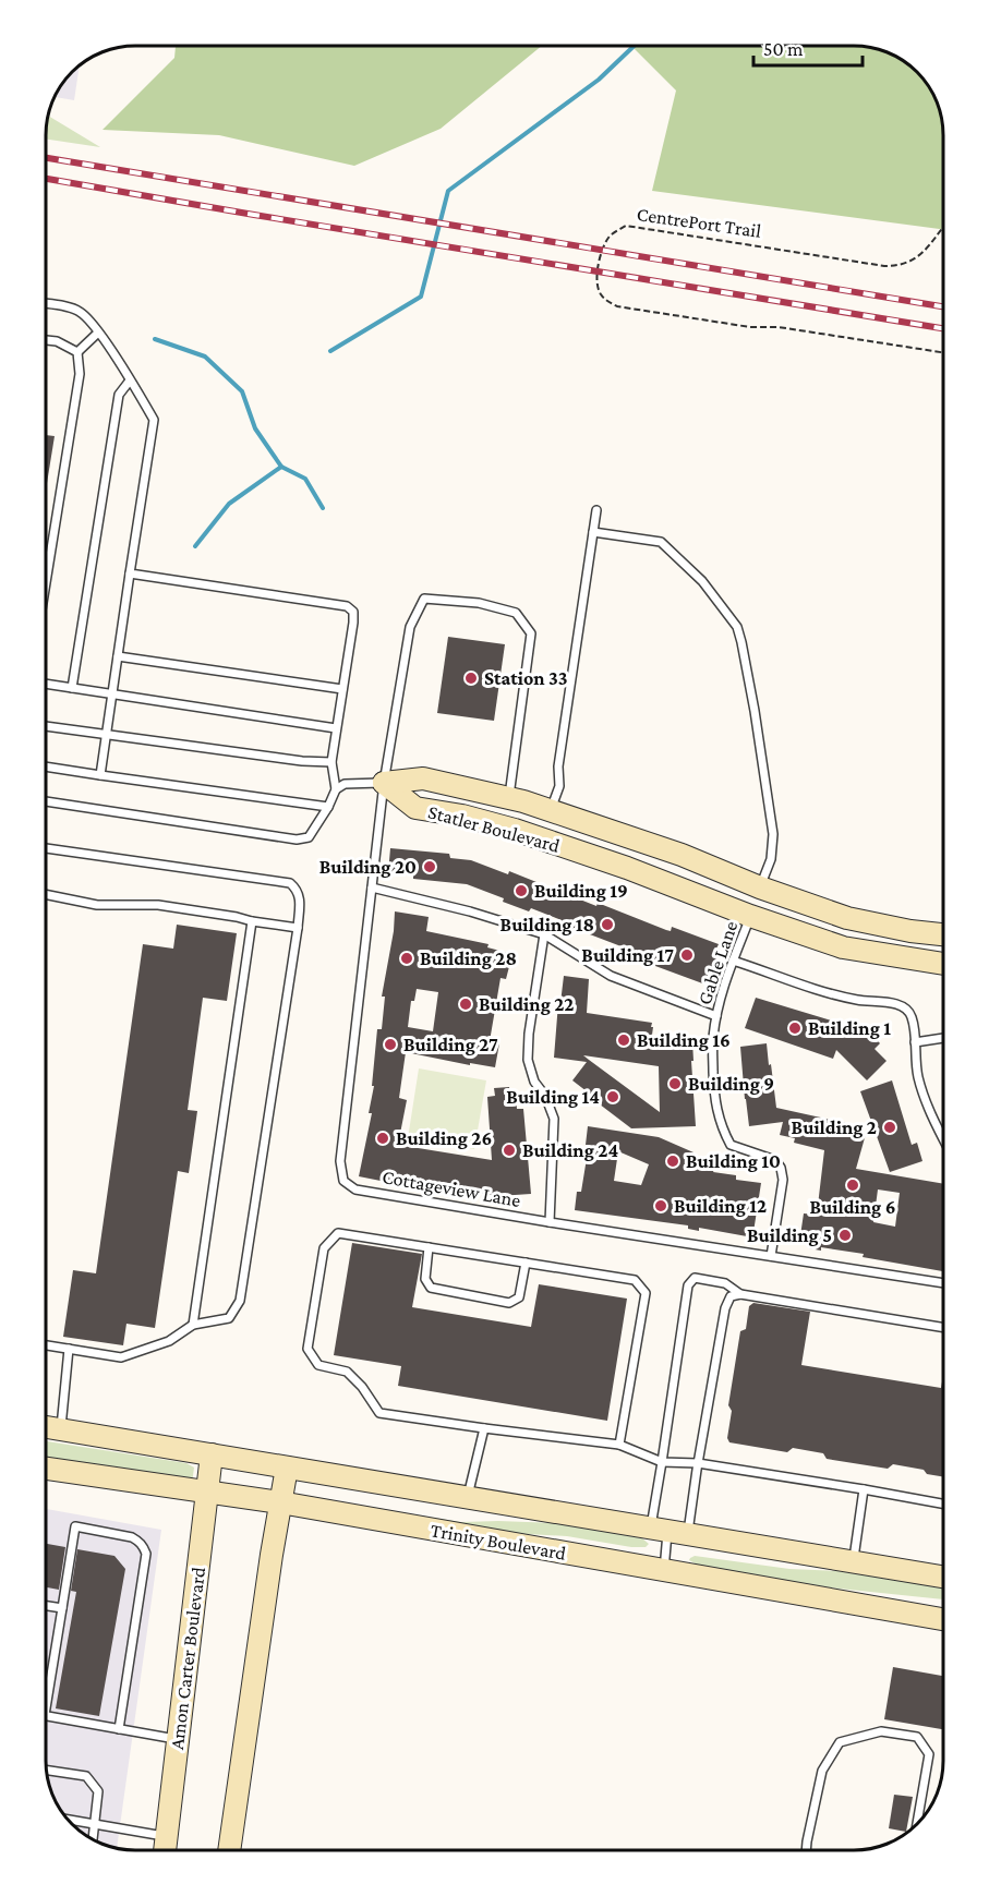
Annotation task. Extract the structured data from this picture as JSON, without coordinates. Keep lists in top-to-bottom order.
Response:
{
  "streets": {
    "street": ["Statler Boulevard", "Trinity Boulevard", "Amon Carter Boulevard"],
    "lane": ["Gable Lane", "Cottageview Lane"],
    "path": ["CentrePort Trail"]
  },
  "crossings": [
    ["Statler Boulevard", "Gable Lane"],
    ["Statler Boulevard", "Cottageview Lane"],
    ["Gable Lane", "Cottageview Lane"],
    ["Trinity Boulevard", "Amon Carter Boulevard"]
  ],
  "places": [
    "Station 33",
    "Building 20",
    "Building 19",
    "Building 18",
    "Building 17",
    "Building 28",
    "Building 22",
    "Building 1",
    "Building 16",
    "Building 27",
    "Building 9",
    "Building 14",
    "Building 2",
    "Building 26",
    "Building 24",
    "Building 10",
    "Building 6",
    "Building 12",
    "Building 5"
  ],
  "scale_bar": "50 m"
}
